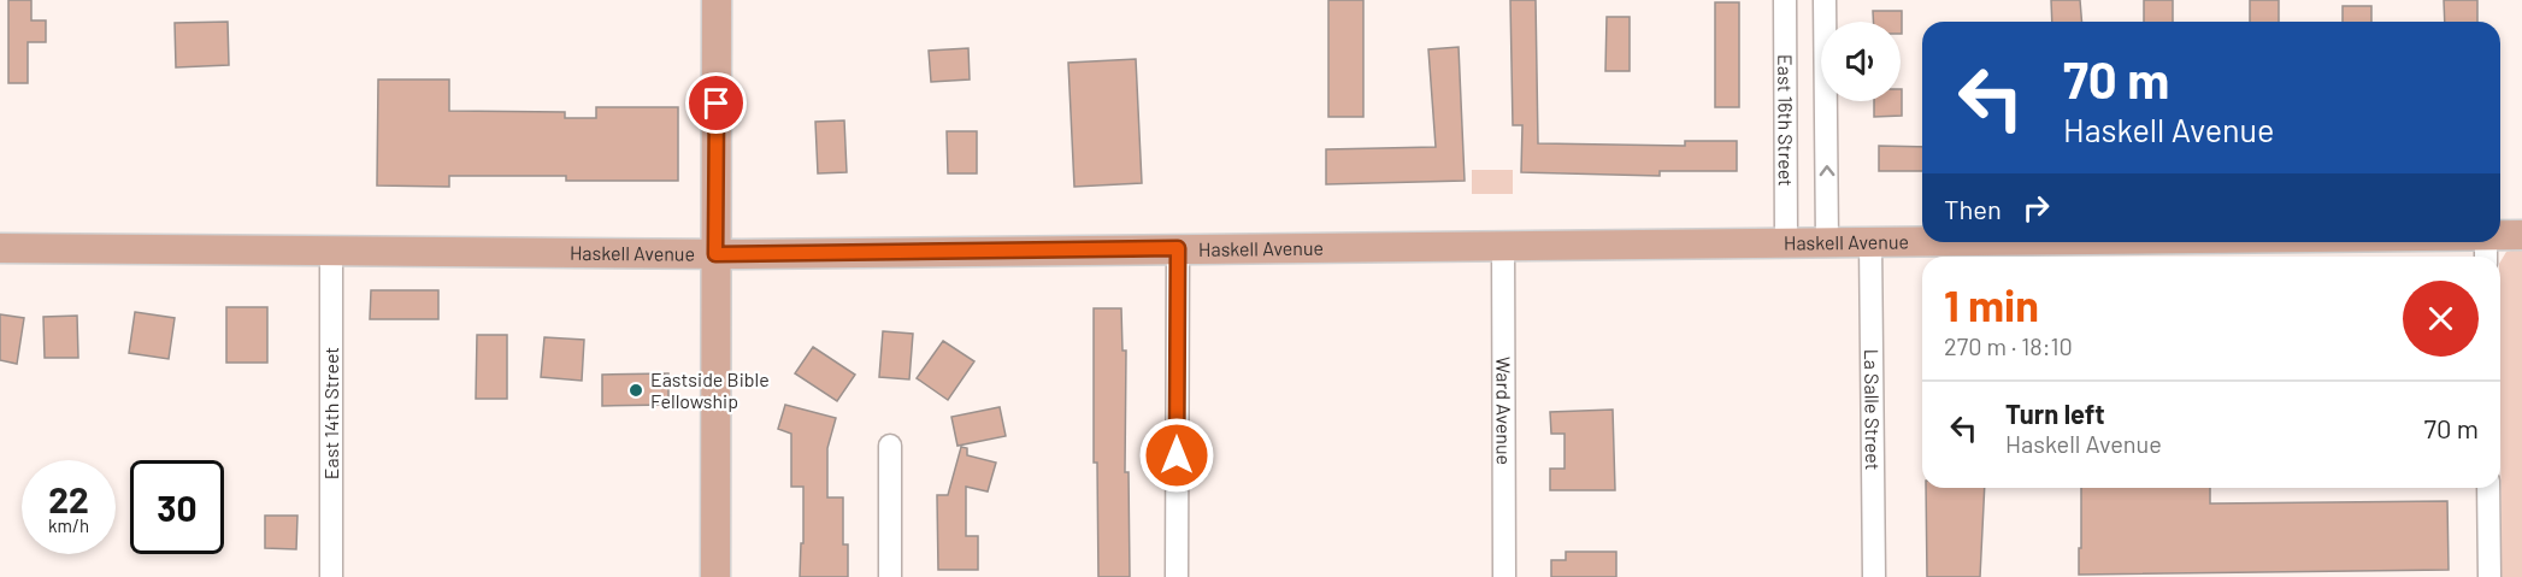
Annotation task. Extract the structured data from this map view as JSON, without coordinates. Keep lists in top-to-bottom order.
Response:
{
  "streets": {
    "main road": ["Haskell Avenue"],
    "street": [
      "East 16th Street",
      "La Salle Street",
      "Ward Avenue",
      "East 14th Street"
    ]
  },
  "crossings": [
    ["East 16th Street", "Haskell Avenue"],
    ["Haskell Avenue", "La Salle Street"],
    ["Haskell Avenue", "Ward Avenue"],
    ["Haskell Avenue", "East 14th Street"]
  ],
  "places": ["Eastside Bible Fellowship"],
  "page": {
    "turn": ["70 m", "Haskell Avenue"],
    "then": "Then",
    "heading": ["1 min", "270 m · 18:10"],
    "list": [
      {
        "name": "Turn left",
        "note": "Haskell Avenue",
        "value": "70 m"
      }
    ],
    "speed": "22 km/h",
    "limit": "30"
  }
}
